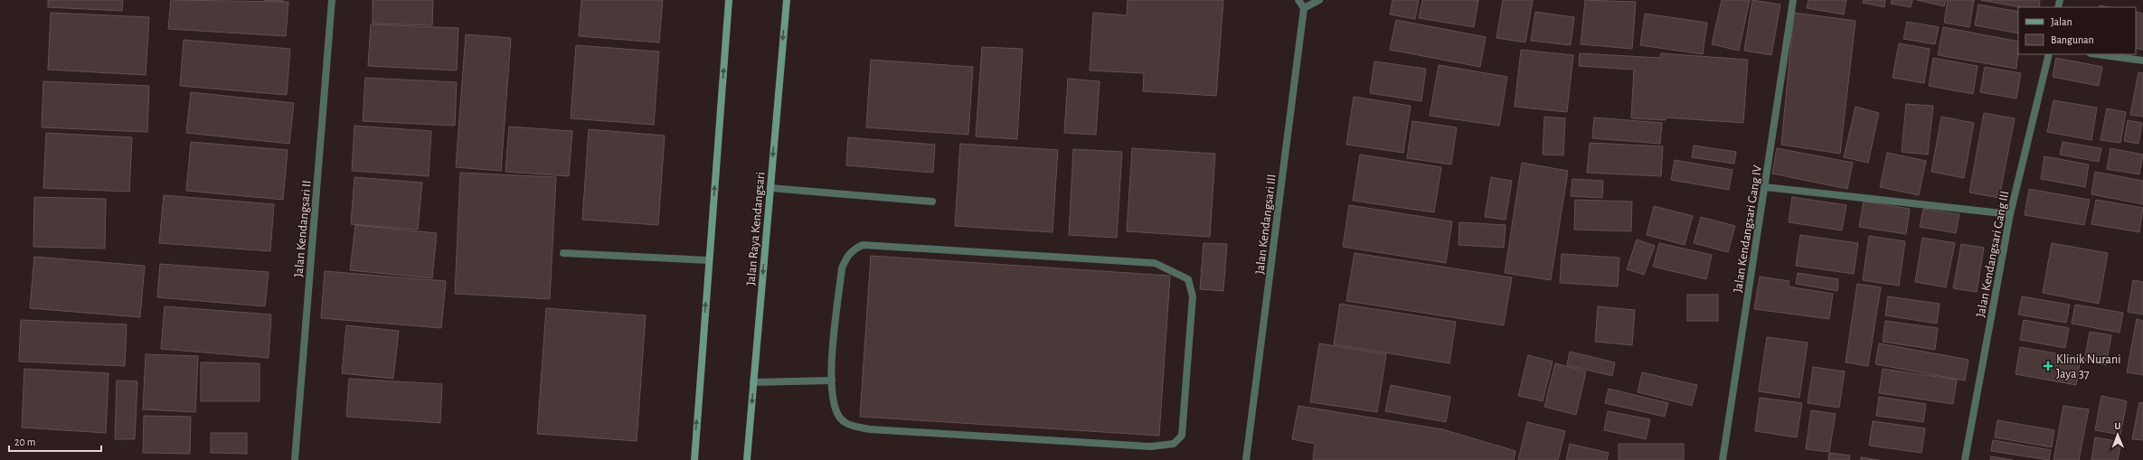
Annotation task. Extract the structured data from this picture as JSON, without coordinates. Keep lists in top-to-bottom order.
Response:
{
  "streets": {
    "main road": ["Jalan Raya Kendangsari"],
    "street": [
      "Jalan Kendangsari III",
      "Jalan Kendangsari II",
      "Jalan Kendangsari Gang IV",
      "Jalan Kendangsari Gang III"
    ]
  },
  "places": {
    "health": ["Klinik Nurani Jaya 37"]
  },
  "legend": ["Jalan", "Bangunan"],
  "scale_bar": "20 m",
  "north": "top"
}
